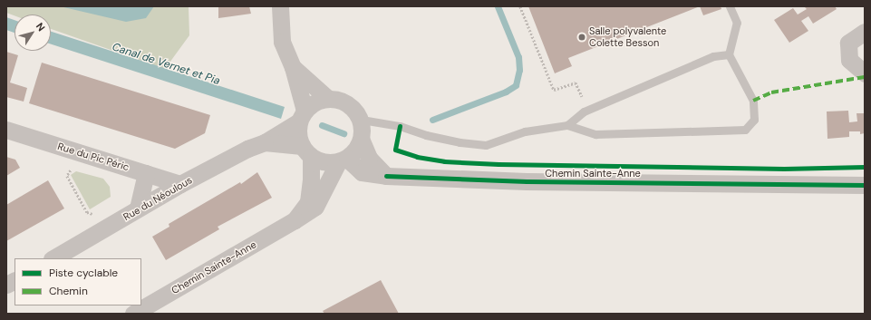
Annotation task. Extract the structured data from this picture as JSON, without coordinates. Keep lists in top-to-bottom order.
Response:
{
  "streets": {
    "street": ["Rue du Pic Péric", "Chemin Sainte-Anne", "Rue du Néoulous"]
  },
  "crossings": [
    ["Rue du Pic Péric", "Rue du Néoulous"],
    ["Chemin Sainte-Anne", "Rue du Néoulous"]
  ],
  "water": ["Canal de Vernet et Pia"],
  "places": ["Salle polyvalente Colette Besson"],
  "legend": ["Piste cyclable", "Chemin"],
  "north": "top right"
}
